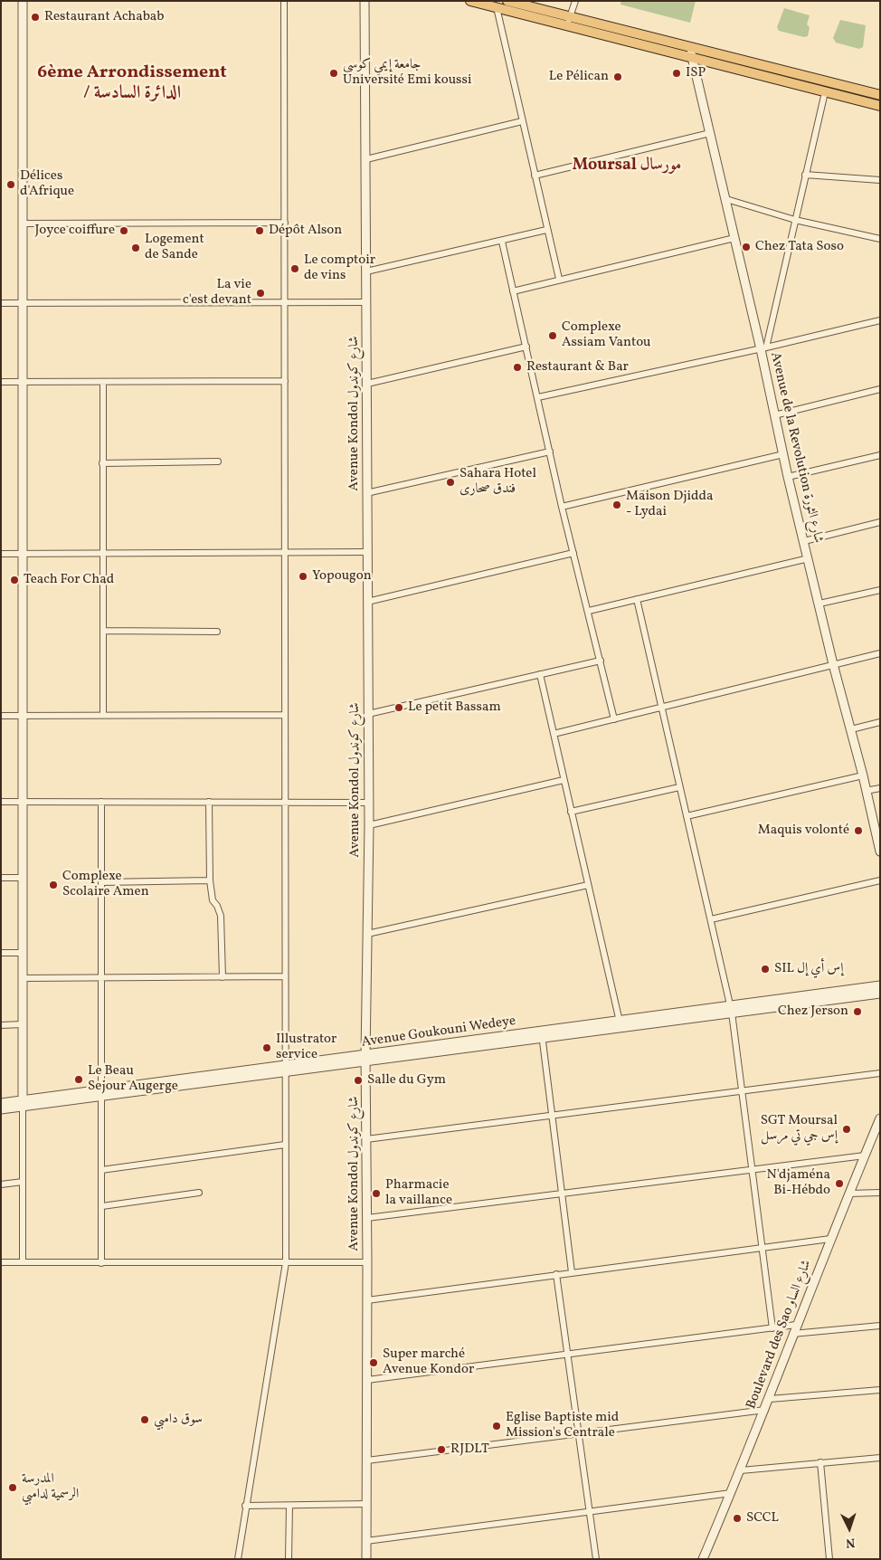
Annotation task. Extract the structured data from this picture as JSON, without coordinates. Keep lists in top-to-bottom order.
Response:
{
  "streets": {
    "street": [
      "Avenue Kondol شارع كوندول",
      "Avenue de la Revolution شارع الثورة",
      "Avenue Goukouni Wedeye",
      "Boulevard des Sao شارع الساو"
    ]
  },
  "crossings": [
    ["Avenue Kondol شارع كوندول", "Avenue Goukouni Wedeye"]
  ],
  "districts": ["6ème Arrondissement / الدائرة السادسة", "Moursal مورسال"],
  "places": [
    "Restaurant Achabab",
    "جامعة إيمي كوسي Université Emi koussi",
    "ISP",
    "Le Pélican",
    "Délices d'Afrique",
    "Joyce coiffure",
    "Dépôt Alson",
    "Chez Tata Soso",
    "Logement de Sande",
    "Le comptoir de vins",
    "La vie c'est devant",
    "Complexe Assiam Vantou",
    "Restaurant & Bar",
    "Sahara Hotel فندق صحارى",
    "Maison Djidda - Lydai",
    "Yopougon",
    "Teach For Chad",
    "Le petit Bassam",
    "Maquis volonté",
    "Complexe Scolaire Amen",
    "SIL إس أي إل",
    "Chez Jerson",
    "Illustrator service",
    "Le Beau Sejour Augerge",
    "Salle du Gym",
    "SGT Moursal إس جي تي مرسل",
    "N'djaména Bi-Hébdo",
    "Pharmacie la vaillance",
    "Super marché Avenue Kondor",
    "سوق دامبي",
    "Eglise Baptiste mid Mission's Centrale",
    "RJDLT",
    "المدرسة الرسمية لدامبي",
    "SCCL"
  ],
  "north": "bottom"
}
